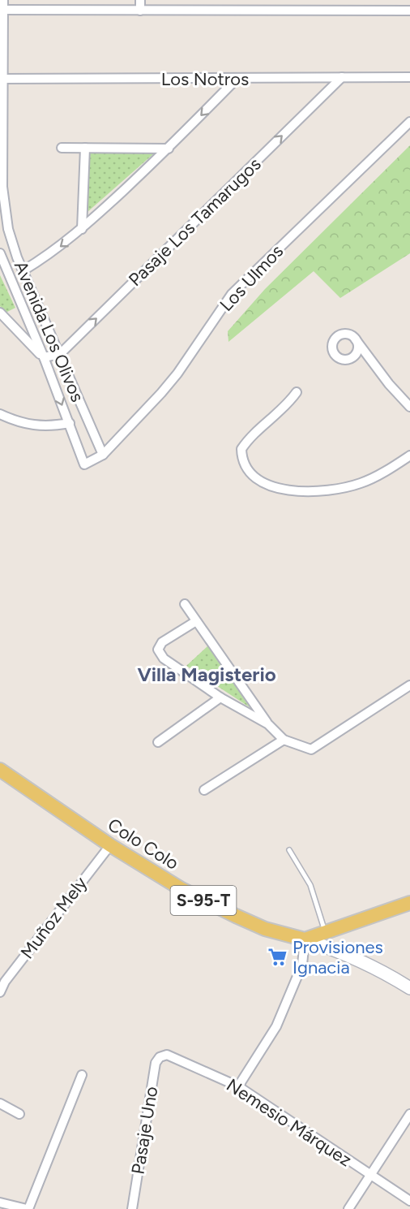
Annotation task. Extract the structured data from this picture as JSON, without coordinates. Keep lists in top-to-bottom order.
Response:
{
  "streets": {
    "main road": ["Colo Colo", "S-95-T"],
    "street": [
      "Los Notros",
      "Pasaje Los Tamarugos",
      "Los Ulmos",
      "Avenida Los Olivos",
      "Muñoz Mely",
      "Nemesio Márquez",
      "Pasaje Uno"
    ]
  },
  "crossings": [
    ["Los Notros", "Pasaje Los Tamarugos"],
    ["Los Notros", "Avenida Los Olivos"],
    ["Pasaje Los Tamarugos", "Avenida Los Olivos"],
    ["Los Ulmos", "Avenida Los Olivos"],
    ["Colo Colo", "Muñoz Mely"],
    ["Nemesio Márquez", "Pasaje Uno"]
  ],
  "districts": ["Villa Magisterio"],
  "places": {
    "supermarket": ["Provisiones Ignacia"]
  }
}
